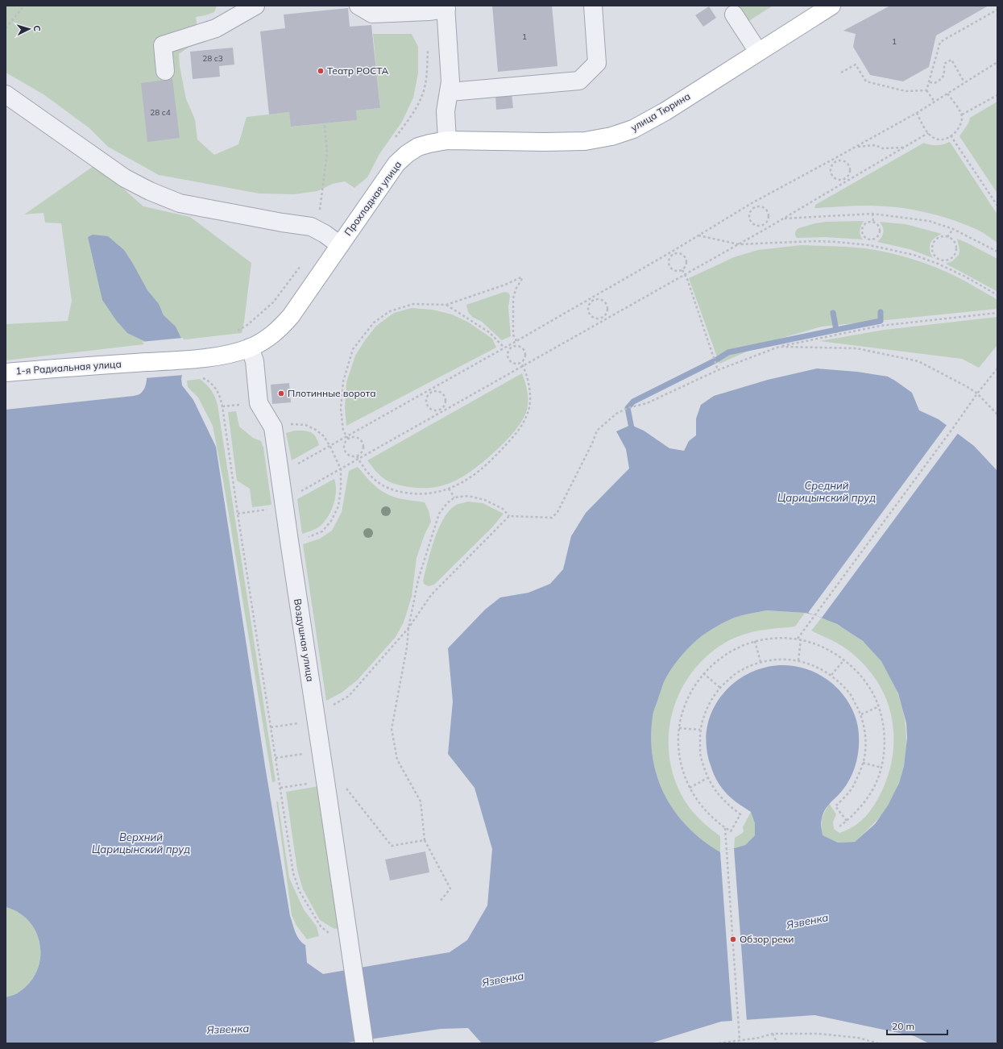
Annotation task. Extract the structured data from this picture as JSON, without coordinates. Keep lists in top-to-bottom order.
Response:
{
  "streets": {
    "main road": ["улица Тюрина", "Прохладная улица", "1-я Радиальная улица"],
    "street": ["Воздушная улица"]
  },
  "crossings": [
    ["улица Тюрина", "Прохладная улица"],
    ["Прохладная улица", "1-я Радиальная улица"],
    ["Прохладная улица", "Воздушная улица"],
    ["1-я Радиальная улица", "Воздушная улица"]
  ],
  "water": ["Средний Царицынский пруд", "Верхний Царицынский пруд", "Язвенка"],
  "places": ["Театр РОСТА", "Плотинные ворота", "Обзор реки"],
  "house_numbers": [
    "1",
    "1",
    "28 с3",
    "28 с4"
  ],
  "scale_bar": "20 m",
  "north": "right"
}
